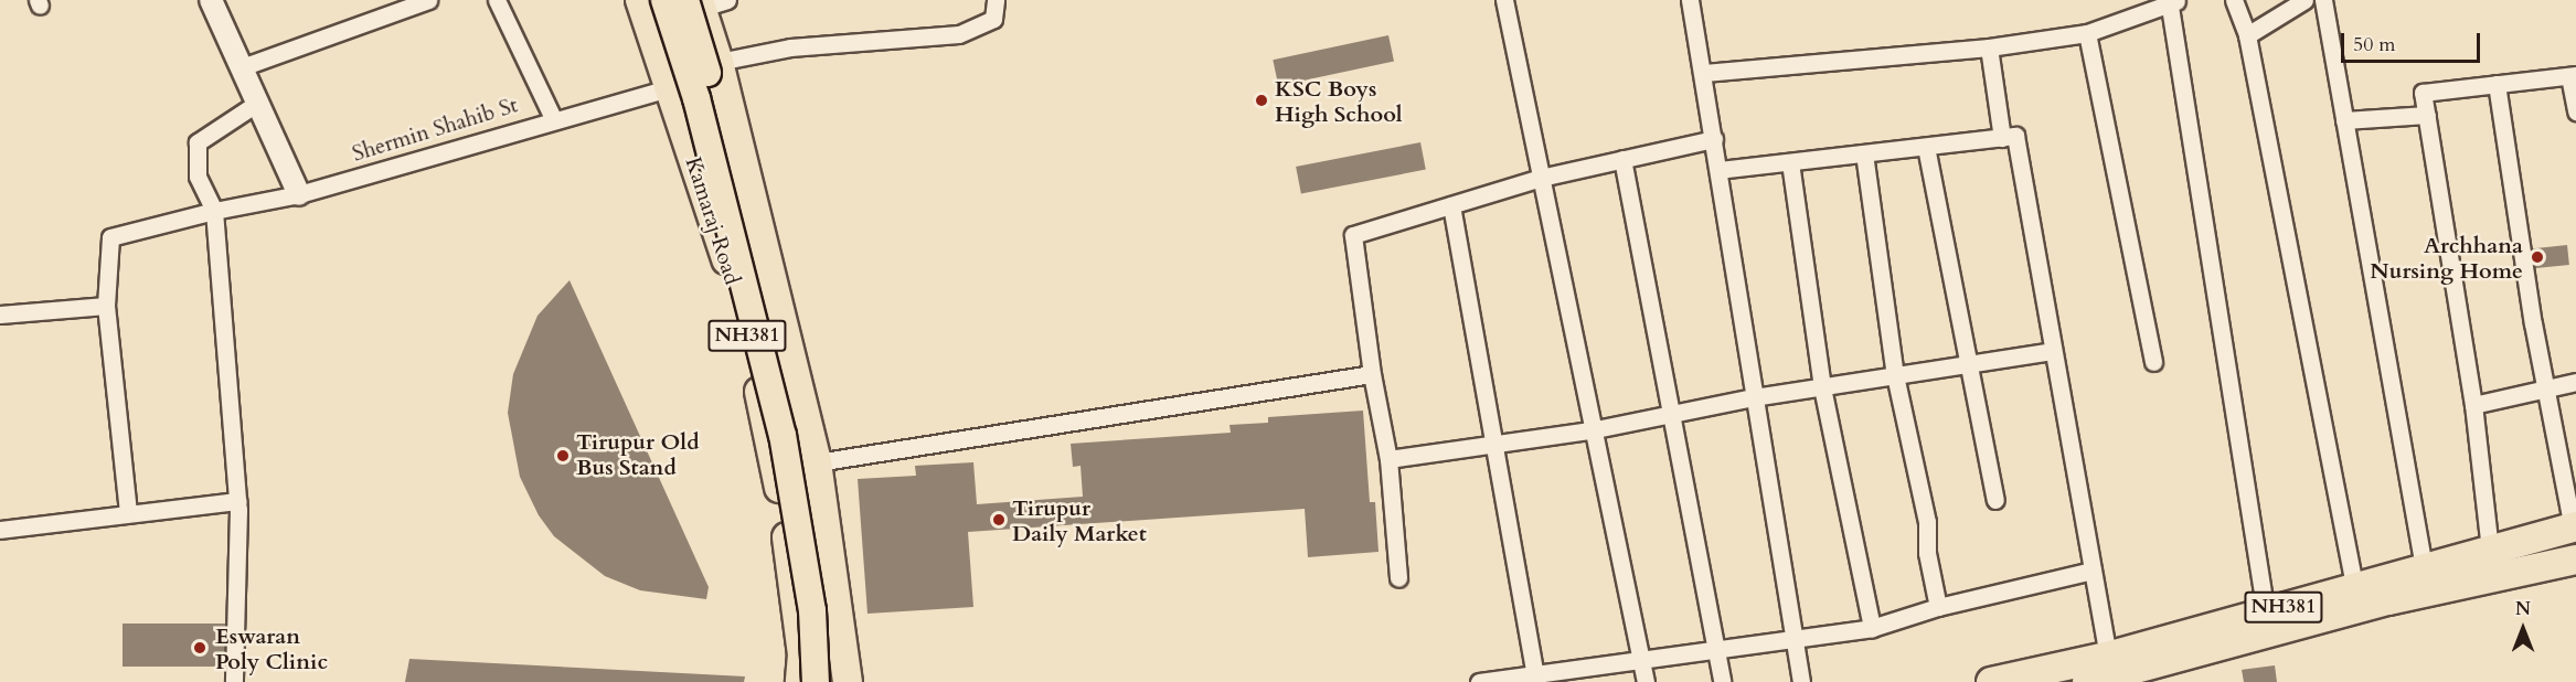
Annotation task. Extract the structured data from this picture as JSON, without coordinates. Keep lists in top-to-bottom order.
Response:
{
  "streets": {
    "highway": ["Kamaraj Road", "NH381"],
    "street": ["Shermin Shahib St"]
  },
  "crossings": [
    ["Shermin Shahib St", "Kamaraj Road"]
  ],
  "places": [
    "KSC Boys High School",
    "Archhana Nursing Home",
    "Tirupur Old Bus Stand",
    "Tirupur Daily Market",
    "Eswaran Poly Clinic"
  ],
  "scale_bar": "50 m",
  "north": "top"
}
